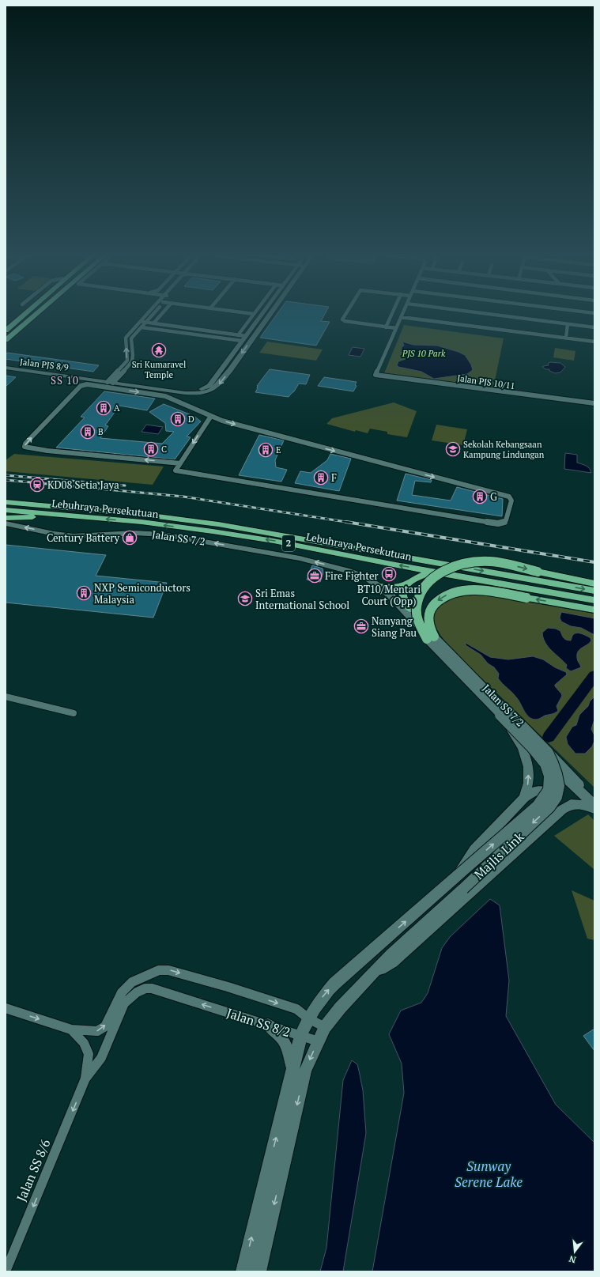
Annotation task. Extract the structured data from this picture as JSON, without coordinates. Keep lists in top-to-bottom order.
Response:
{
  "streets": {
    "highway": ["Lebuhraya Persekutuan", "2"],
    "street": [
      "Jalan PJS 8/9",
      "Jalan PJS 10/11",
      "Jalan SS 7/2",
      "Majlis Link",
      "Jalan SS 8/2",
      "Jalan SS 8/6"
    ]
  },
  "crossings": [
    ["Majlis Link", "Jalan SS 8/2"],
    ["Jalan SS 8/2", "Jalan SS 8/6"]
  ],
  "one_way": ["Jalan SS 7/2", "Jalan SS 8/6"],
  "districts": ["SS 10"],
  "water": ["Sunway Serene Lake"],
  "parks": ["PJS 10 Park"],
  "places": {
    "temple": ["Sri Kumaravel Temple"],
    "building": [
      "A",
      "D",
      "B",
      "C",
      "E",
      "F",
      "G",
      "NXP Semiconductors Malaysia"
    ],
    "school or university": ["Sekolah Kebangsaan Kampung Lindungan", "Sri Emas International School"],
    "station": ["KD08 Setia Jaya"],
    "shop": ["Century Battery"],
    "bus stop": ["BT10/Mentari Court (Opp)"],
    "office": ["Fire Fighter", "Nanyang Siang Pau"]
  },
  "north": "bottom"
}
